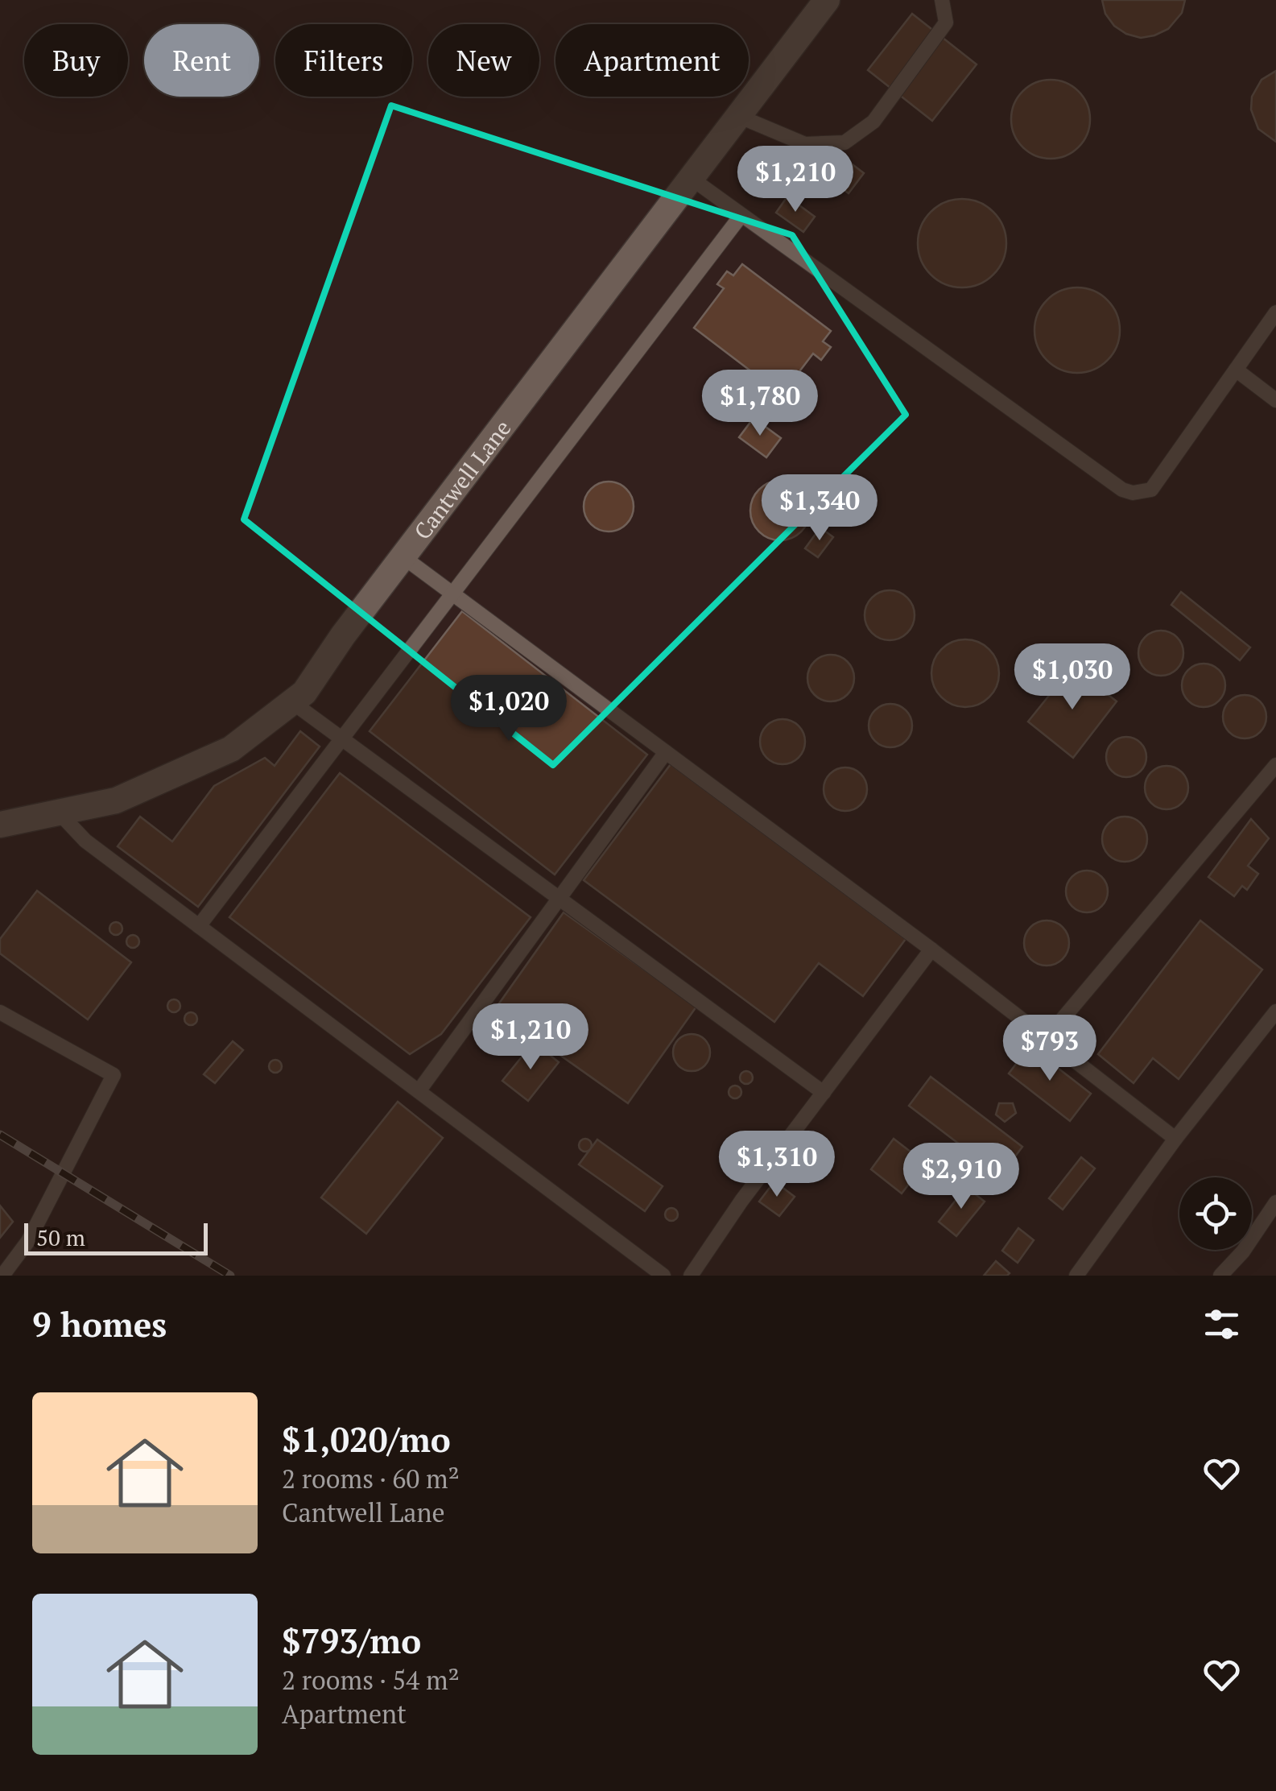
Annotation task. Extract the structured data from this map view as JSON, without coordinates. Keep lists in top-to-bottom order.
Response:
{
  "streets": {
    "street": ["Cantwell Lane"]
  },
  "scale_bar": "50 m",
  "page": {
    "chip": [
      "Buy",
      "Rent",
      "Filters",
      "New",
      "Apartment"
    ],
    "price": [
      "$1,210",
      "$1,780",
      "$1,340",
      "$1,030",
      "$1,020",
      "$1,210",
      "$793",
      "$1,310",
      "$2,910"
    ],
    "scale": "50 m",
    "heading": "9 homes",
    "list": [
      {
        "name": "$1,020/mo",
        "note": "2 rooms · 60 m² · Cantwell Lane"
      },
      {
        "name": "$793/mo",
        "note": "2 rooms · 54 m² · Apartment"
      }
    ]
  }
}
